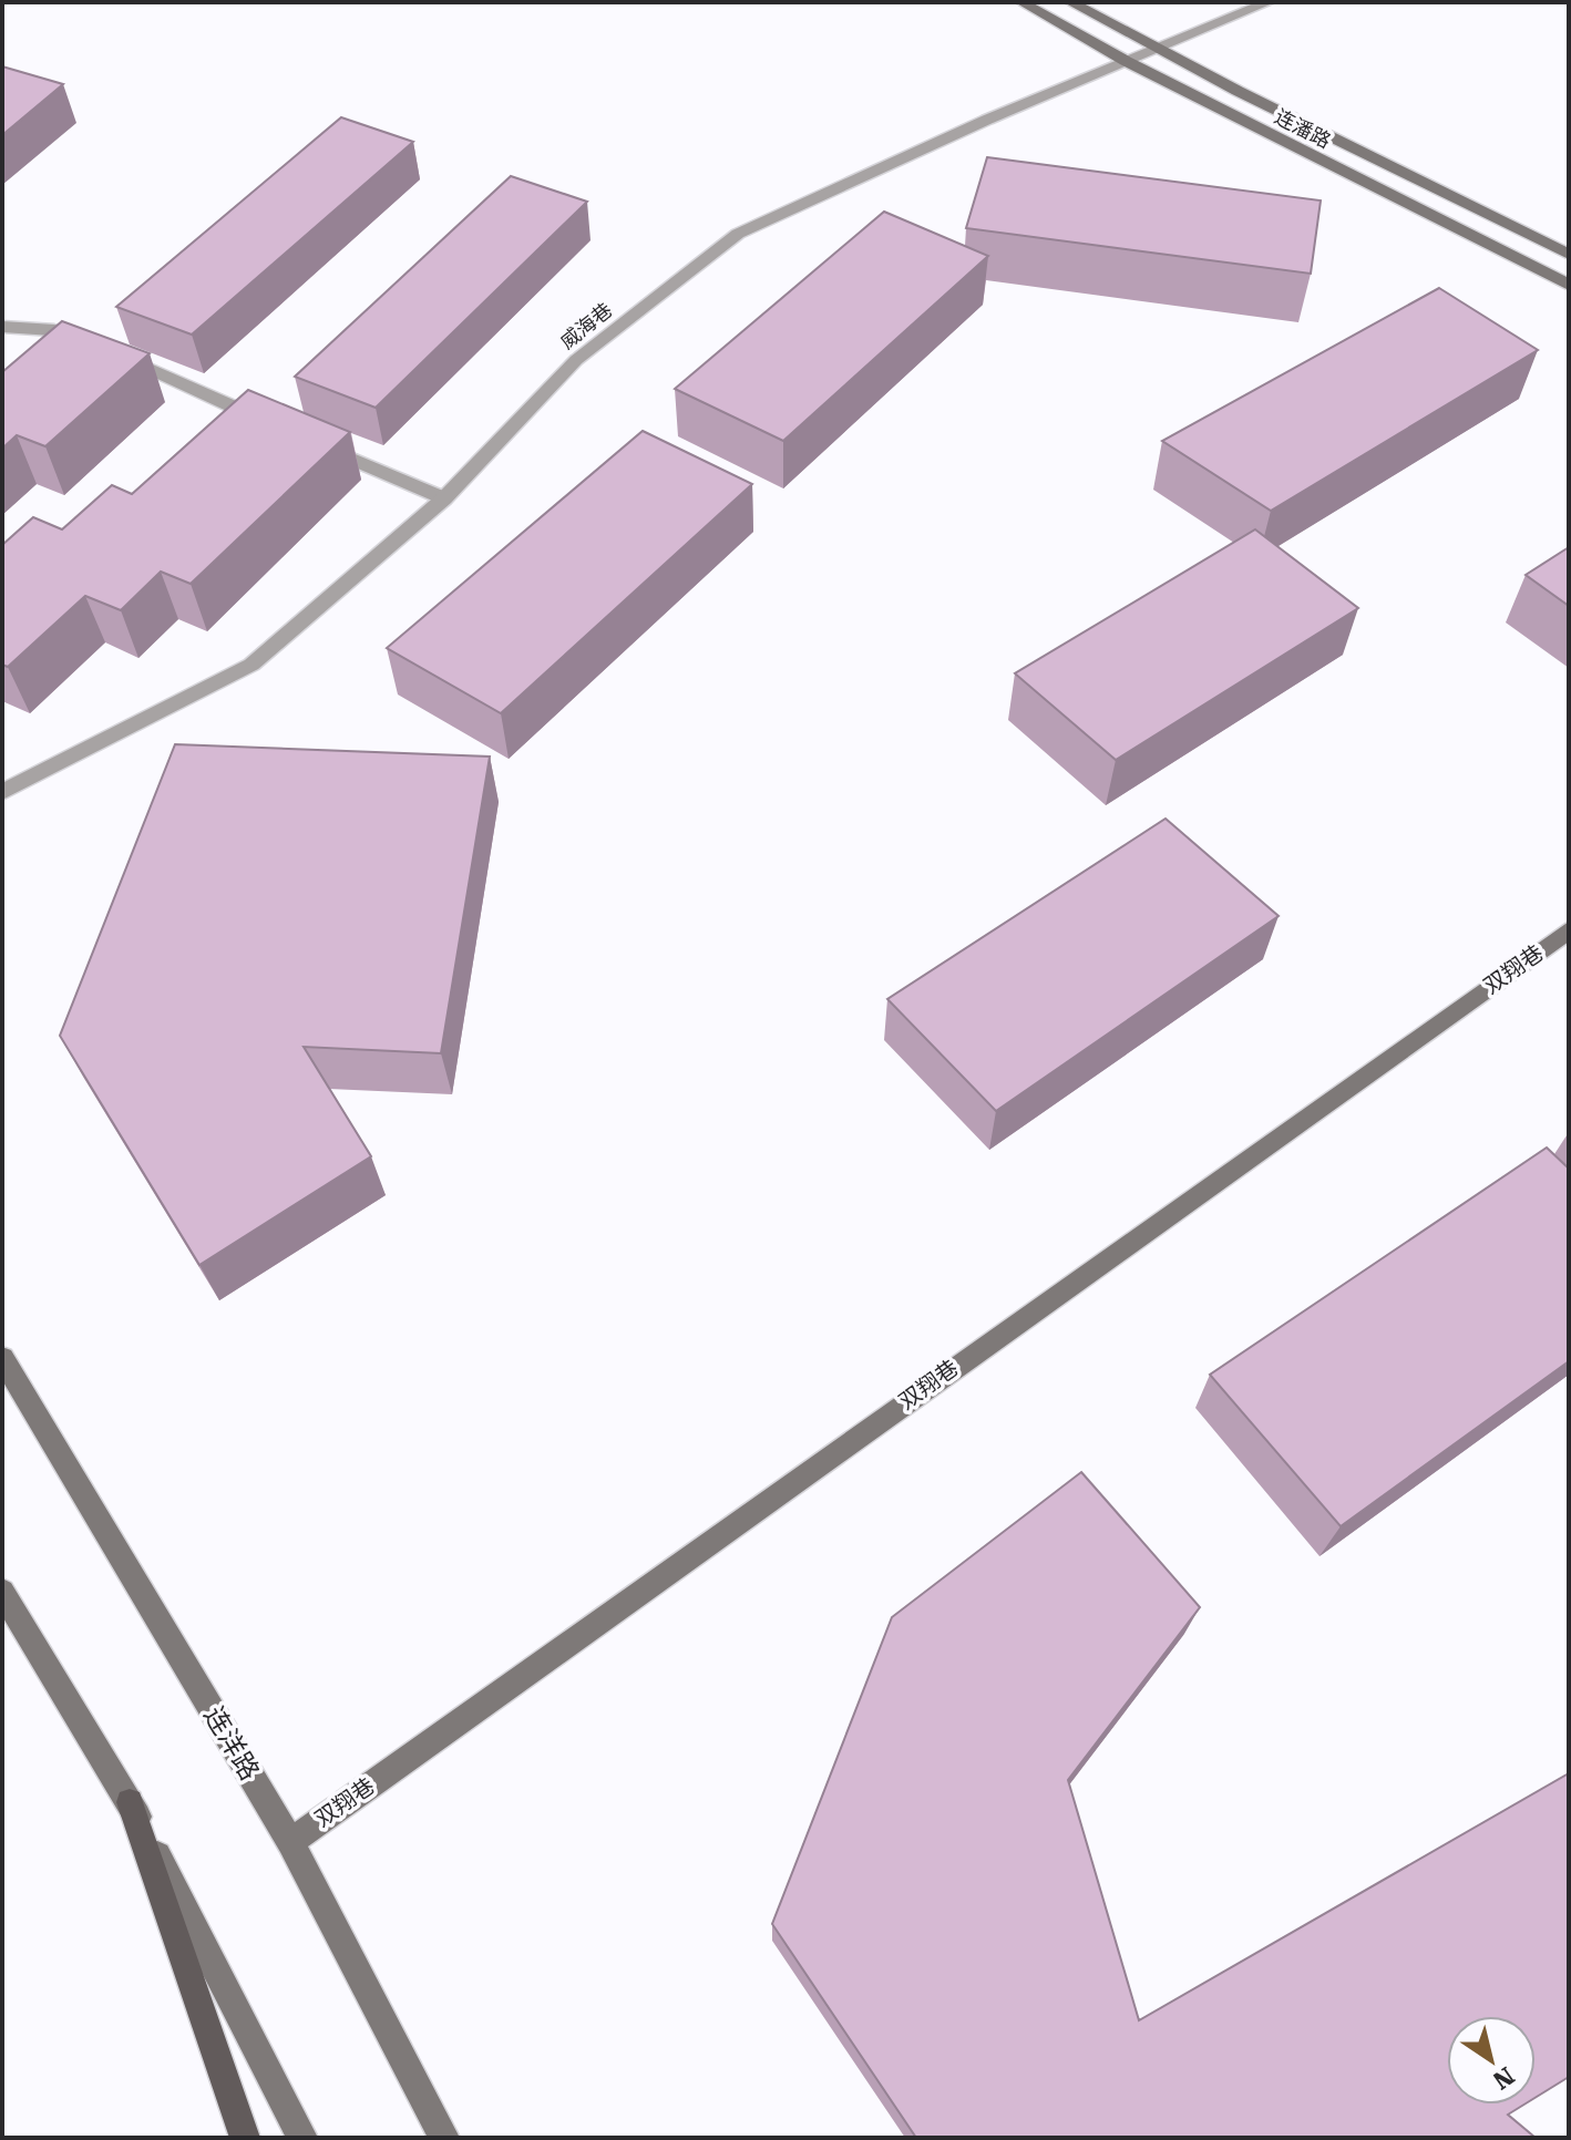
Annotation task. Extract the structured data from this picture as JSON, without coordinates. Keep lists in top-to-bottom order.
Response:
{
  "streets": {
    "main road": ["连潘路", "双翔巷", "连洋路"],
    "street": ["威海巷"]
  },
  "crossings": [
    ["连潘路", "威海巷"],
    ["双翔巷", "连洋路"]
  ],
  "north": "bottom right"
}
